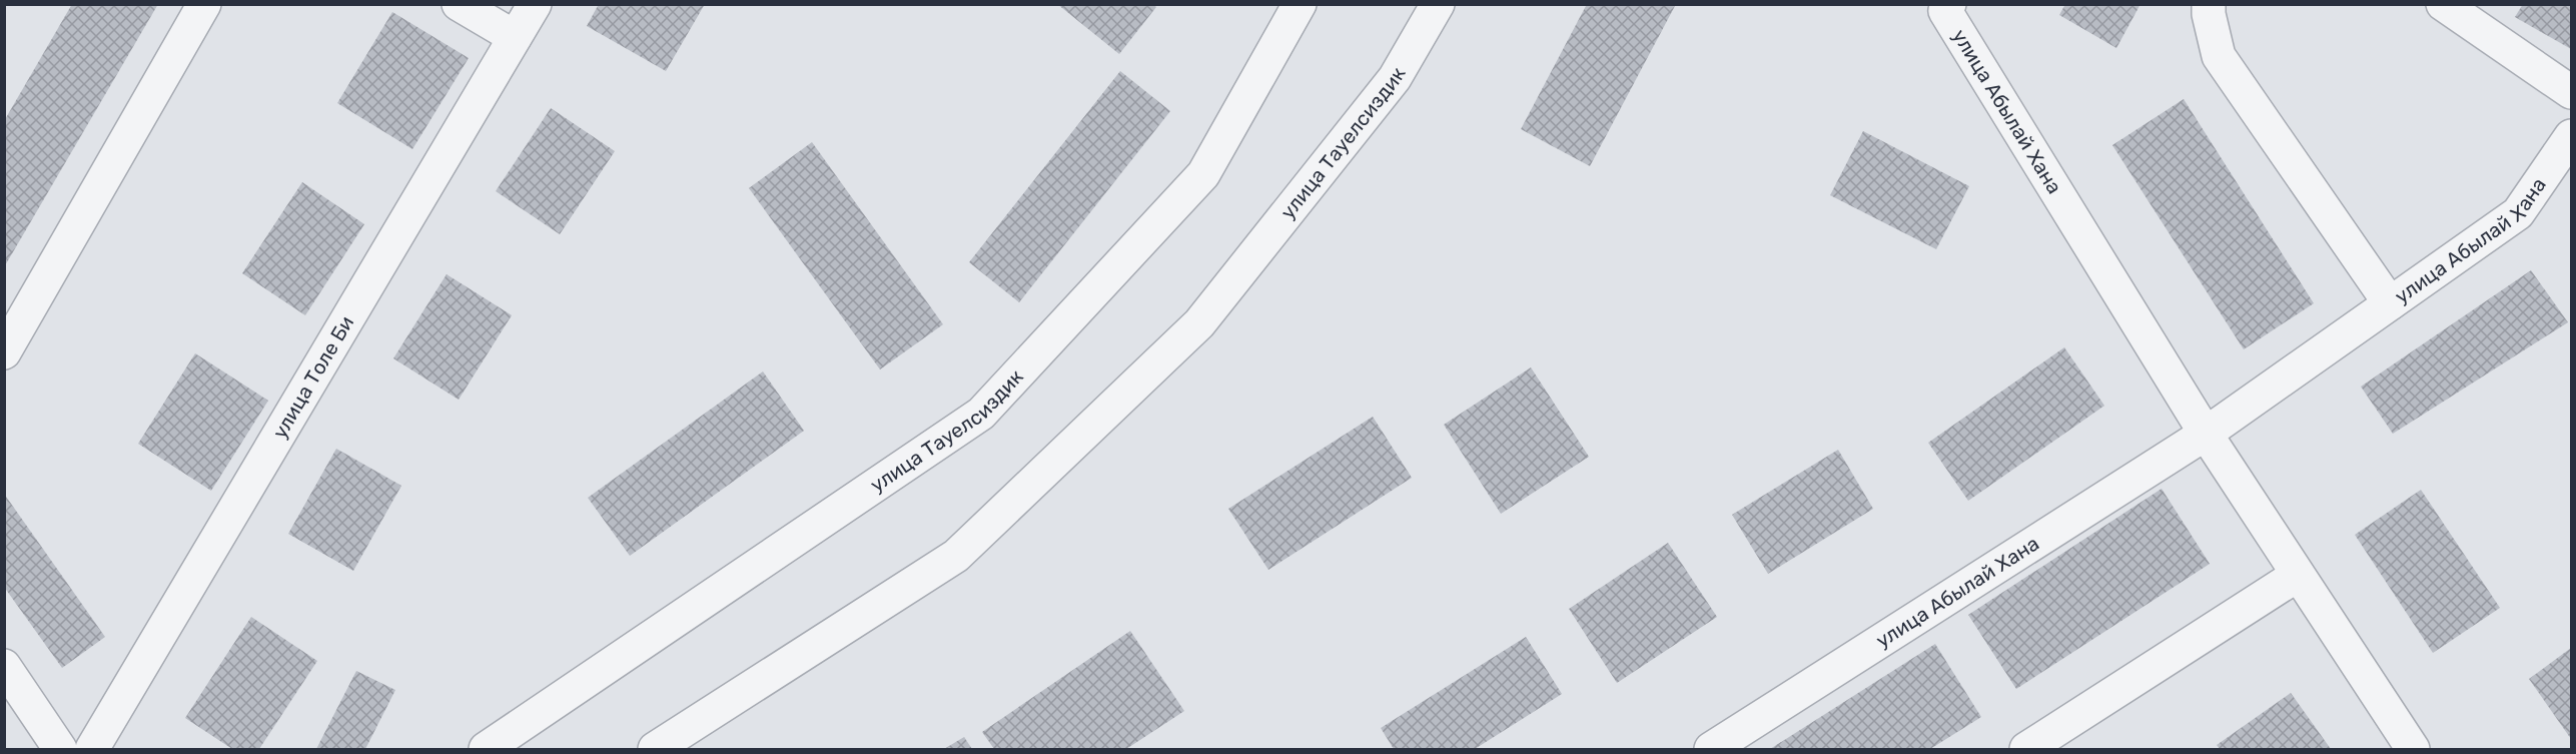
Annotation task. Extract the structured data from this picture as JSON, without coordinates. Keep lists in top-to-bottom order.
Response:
{
  "streets": {
    "street": ["улица Абылай Хана", "улица Тауелсиздик", "улица Толе Би"]
  }
}
